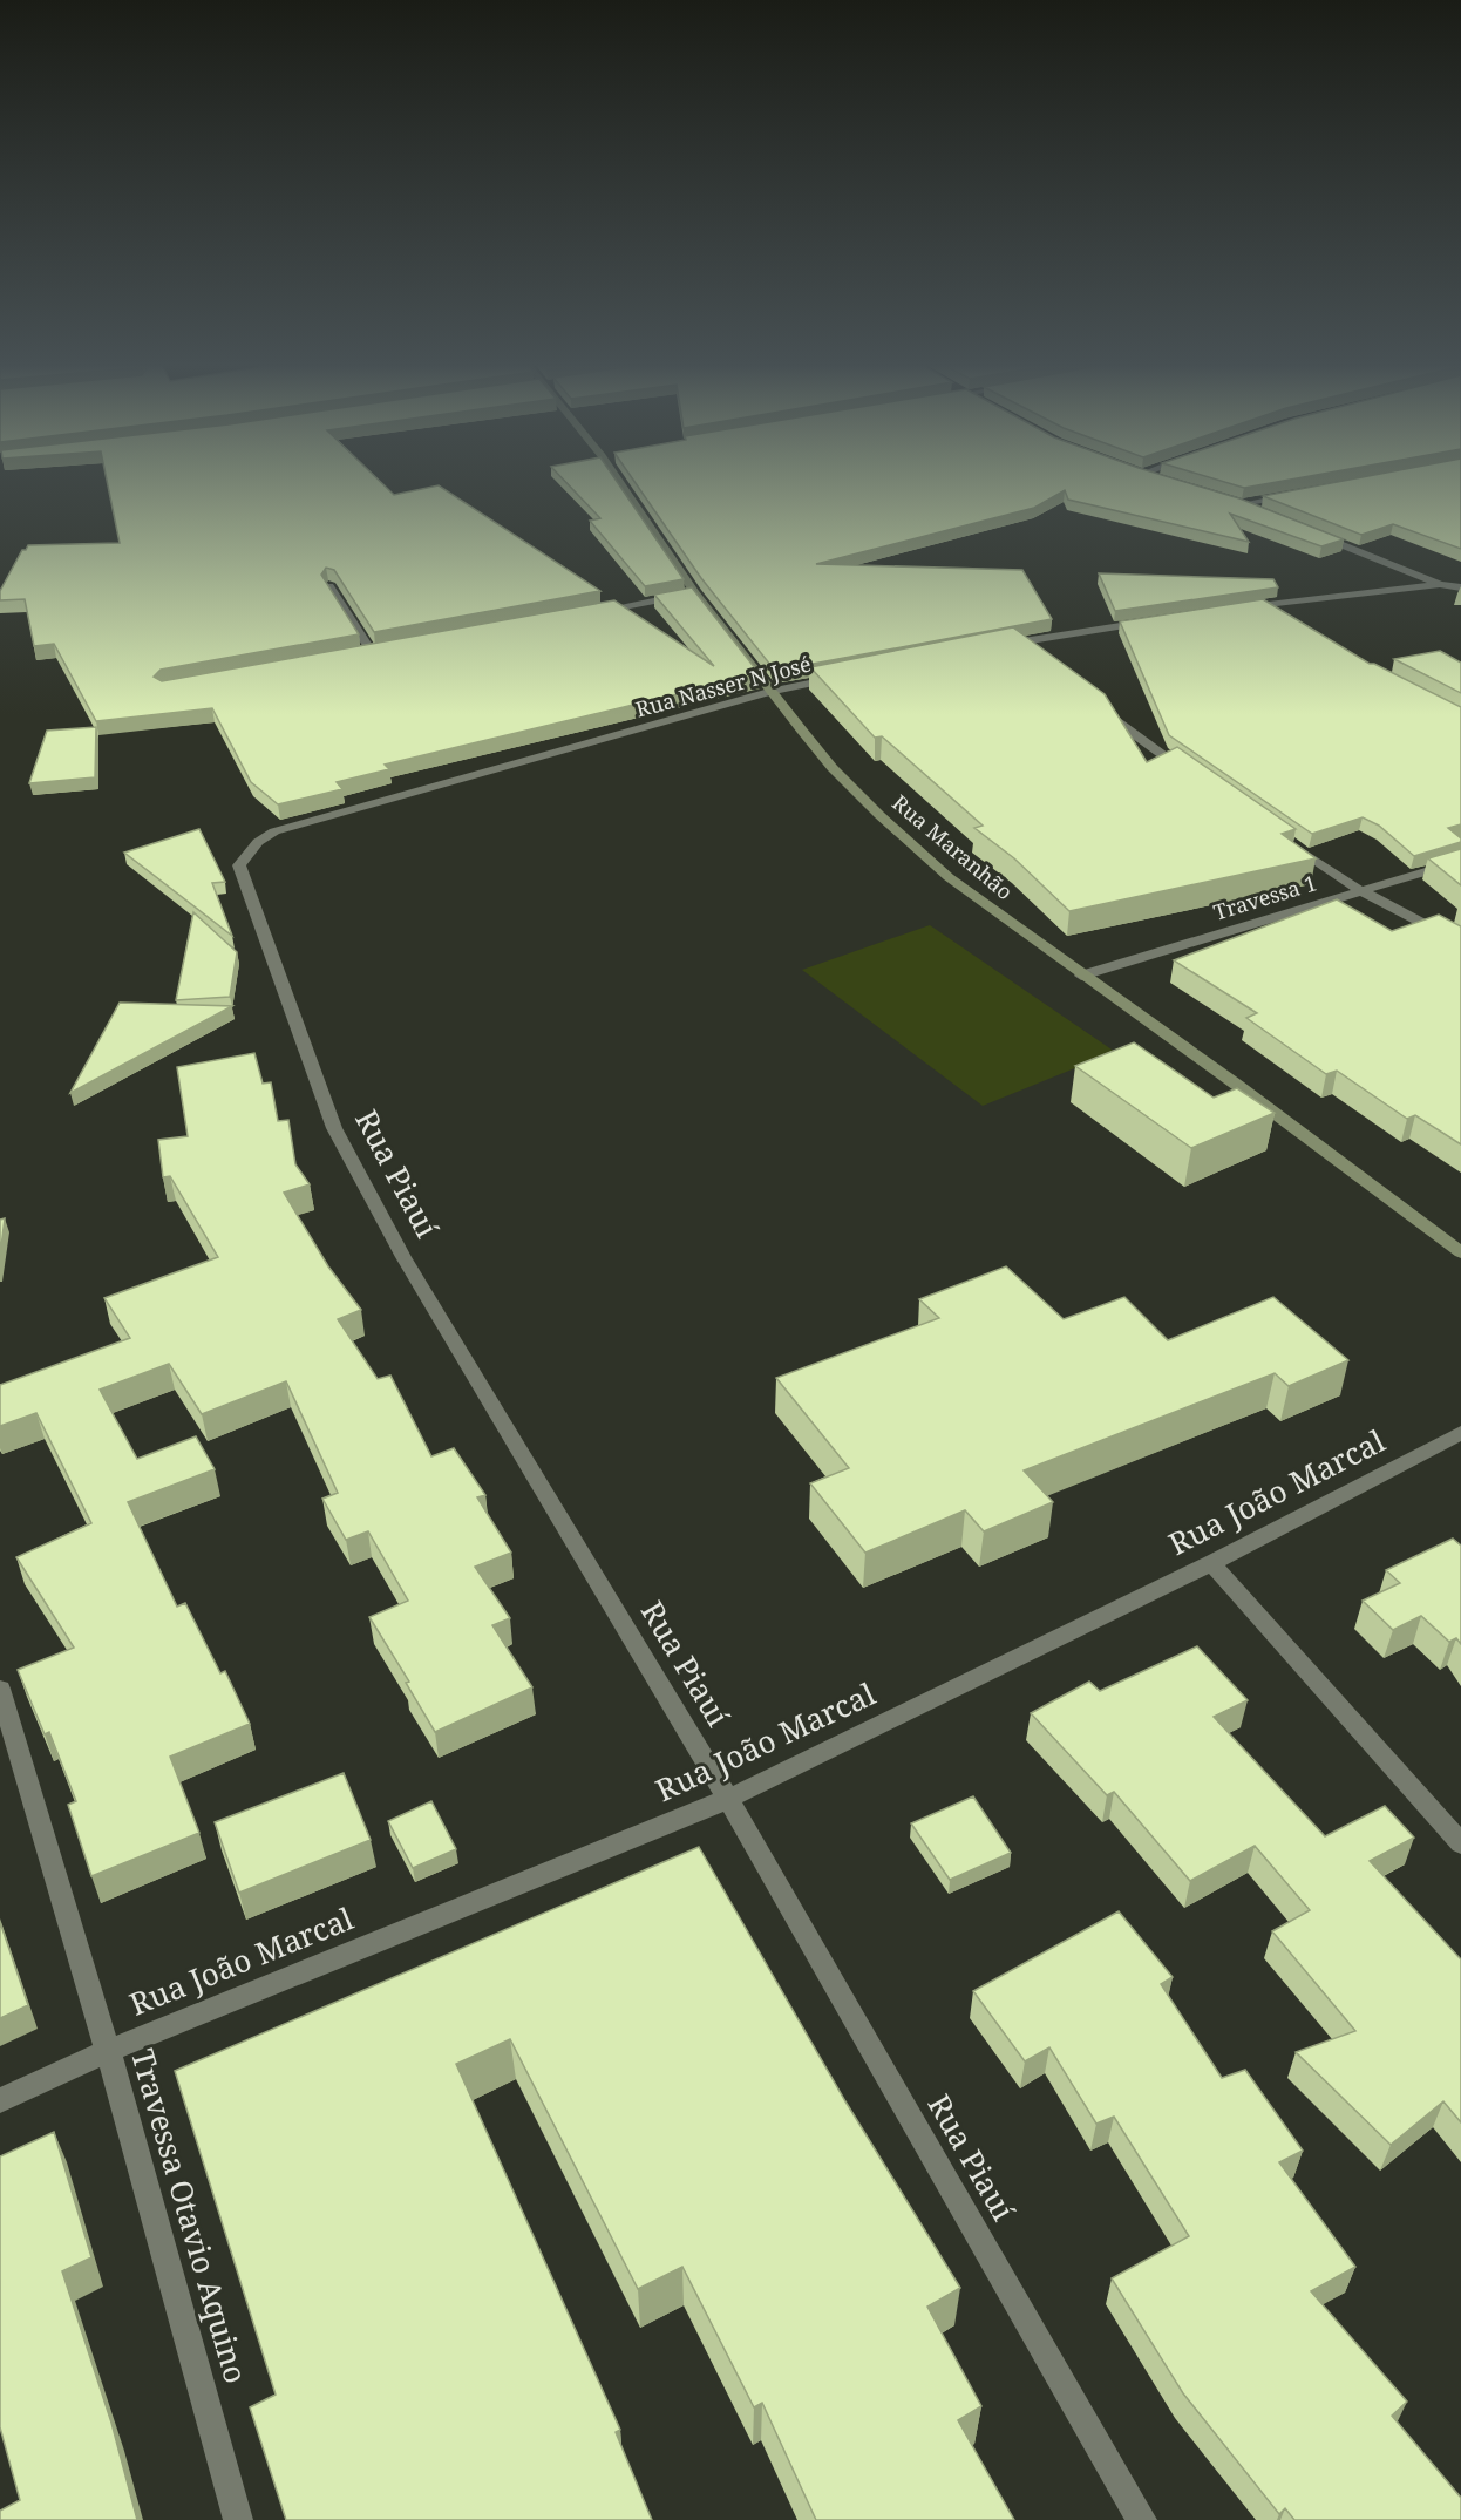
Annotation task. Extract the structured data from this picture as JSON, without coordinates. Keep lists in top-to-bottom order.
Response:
{
  "streets": {
    "street": [
      "Rua Nasser N José",
      "Rua Maranhão",
      "Travessa 1",
      "Rua Piauí",
      "Rua João Marcal",
      "Travessa Otavio Aquino"
    ]
  },
  "crossings": [
    ["Rua Nasser N José", "Rua Maranhão"],
    ["Rua Nasser N José", "Rua Piauí"],
    ["Rua Maranhão", "Travessa 1"],
    ["Rua Piauí", "Rua João Marcal"],
    ["Rua João Marcal", "Travessa Otavio Aquino"]
  ]
}
